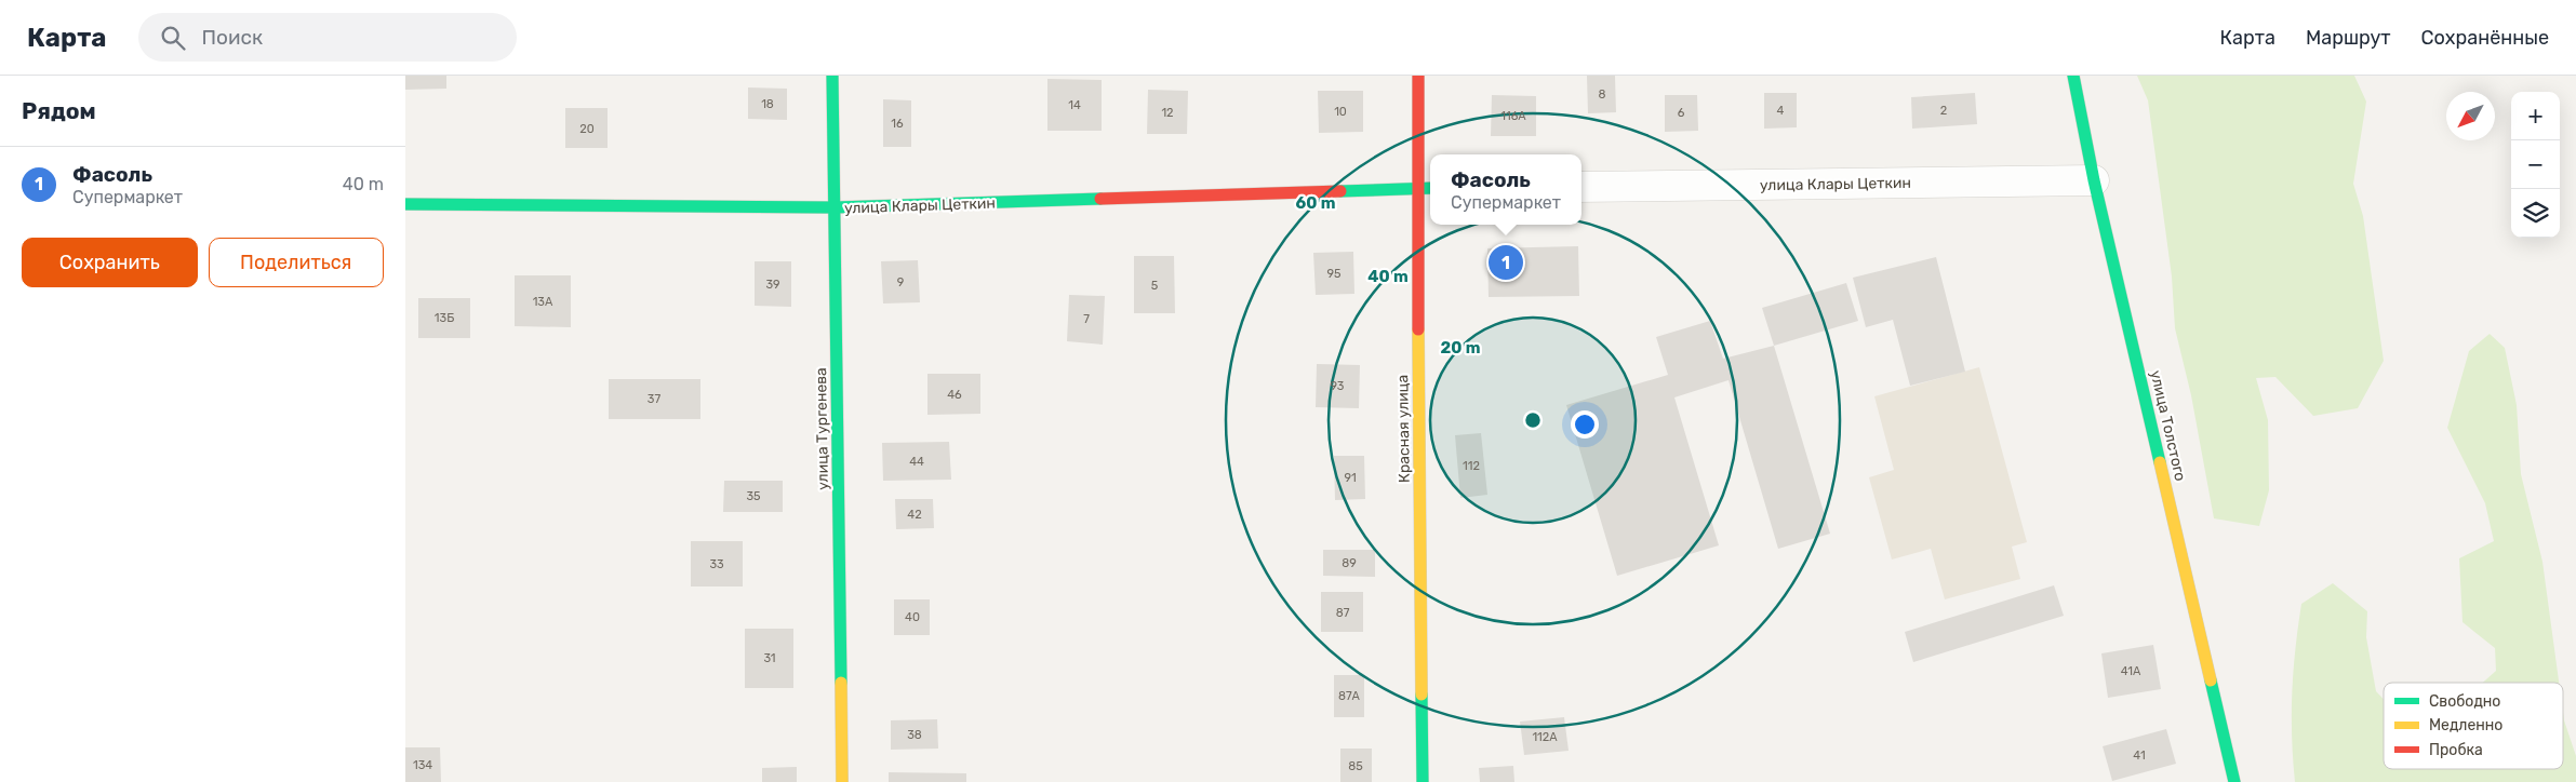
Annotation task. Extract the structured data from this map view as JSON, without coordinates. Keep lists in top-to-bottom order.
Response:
{
  "streets": {
    "street": [
      "улица Клары Цеткин",
      "улица Толстого",
      "улица Тургенева",
      "Красная улица"
    ]
  },
  "crossings": [
    ["улица Клары Цеткин", "улица Толстого"],
    ["улица Клары Цеткин", "улица Тургенева"],
    ["улица Клары Цеткин", "Красная улица"]
  ],
  "house_numbers": [
    "8",
    "18",
    "14",
    "4",
    "2",
    "10",
    "12",
    "6",
    "116А",
    "16",
    "20",
    "95",
    "9",
    "39",
    "5",
    "13А",
    "13Б",
    "7",
    "93",
    "46",
    "37",
    "44",
    "112",
    "91",
    "35",
    "42",
    "89",
    "33",
    "87",
    "40",
    "31",
    "41А",
    "87А",
    "38",
    "112А",
    "41",
    "134",
    "85"
  ],
  "legend": ["Свободно", "Медленно", "Пробка"],
  "north": "bottom left",
  "page": {
    "header": "Карта",
    "search": "Поиск",
    "nav": ["Карта", "Маршрут", "Сохранённые"],
    "heading": "Рядом",
    "map_buttons": ["+", "−"],
    "list": [
      {
        "mark": "1",
        "name": "Фасоль",
        "note": "Супермаркет",
        "value": "40 m"
      }
    ],
    "popup": ["Фасоль", "Супермаркет"],
    "buttons": ["Сохранить", "Поделиться"],
    "pins": "1"
  },
  "rings": ["60 m", "40 m", "20 m"]
}
